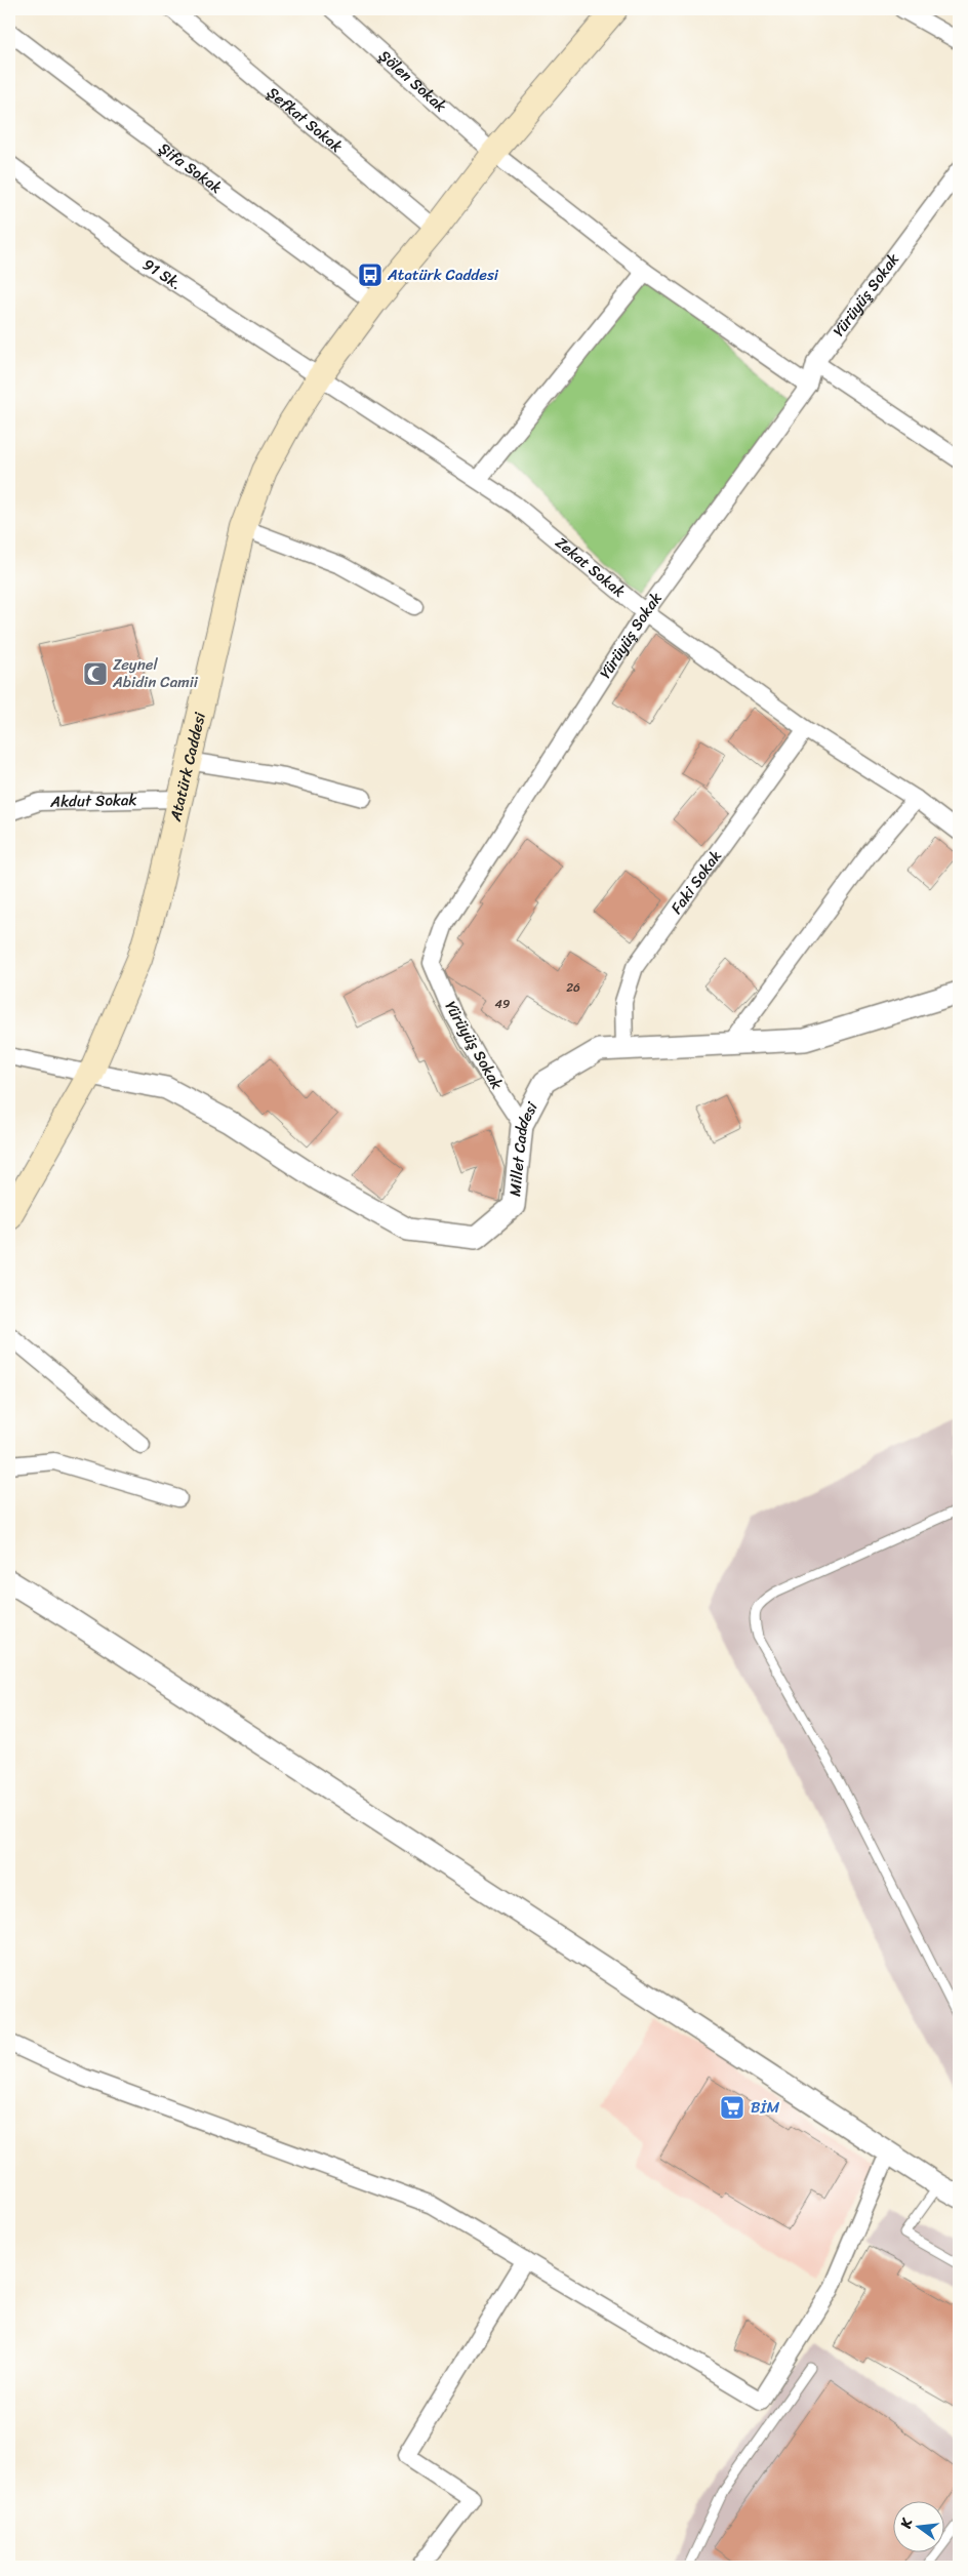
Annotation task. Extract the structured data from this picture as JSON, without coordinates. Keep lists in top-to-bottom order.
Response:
{
  "streets": {
    "main road": ["Atatürk Caddesi"],
    "street": [
      "Şölen Sokak",
      "Şefkat Sokak",
      "Şifa Sokak",
      "91 Sk.",
      "Yürüyüş Sokak",
      "Zekat Sokak",
      "Akdut Sokak",
      "Faki Sokak",
      "Millet Caddesi"
    ]
  },
  "crossings": [
    ["Şölen Sokak", "Yürüyüş Sokak"],
    ["Şölen Sokak", "Atatürk Caddesi"],
    ["Şefkat Sokak", "Atatürk Caddesi"],
    ["Şifa Sokak", "Atatürk Caddesi"],
    ["91 Sk.", "Zekat Sokak"],
    ["91 Sk.", "Atatürk Caddesi"],
    ["Yürüyüş Sokak", "Zekat Sokak"],
    ["Yürüyüş Sokak", "Millet Caddesi"],
    ["Zekat Sokak", "Atatürk Caddesi"],
    ["Zekat Sokak", "Faki Sokak"],
    ["Atatürk Caddesi", "Akdut Sokak"],
    ["Atatürk Caddesi", "Millet Caddesi"],
    ["Faki Sokak", "Millet Caddesi"]
  ],
  "places": {
    "bus stop": ["Atatürk Caddesi"],
    "mosque": ["Zeynel Abidin Camii"],
    "supermarket": ["BİM"]
  },
  "house_numbers": ["26", "49"],
  "north": "left"
}
